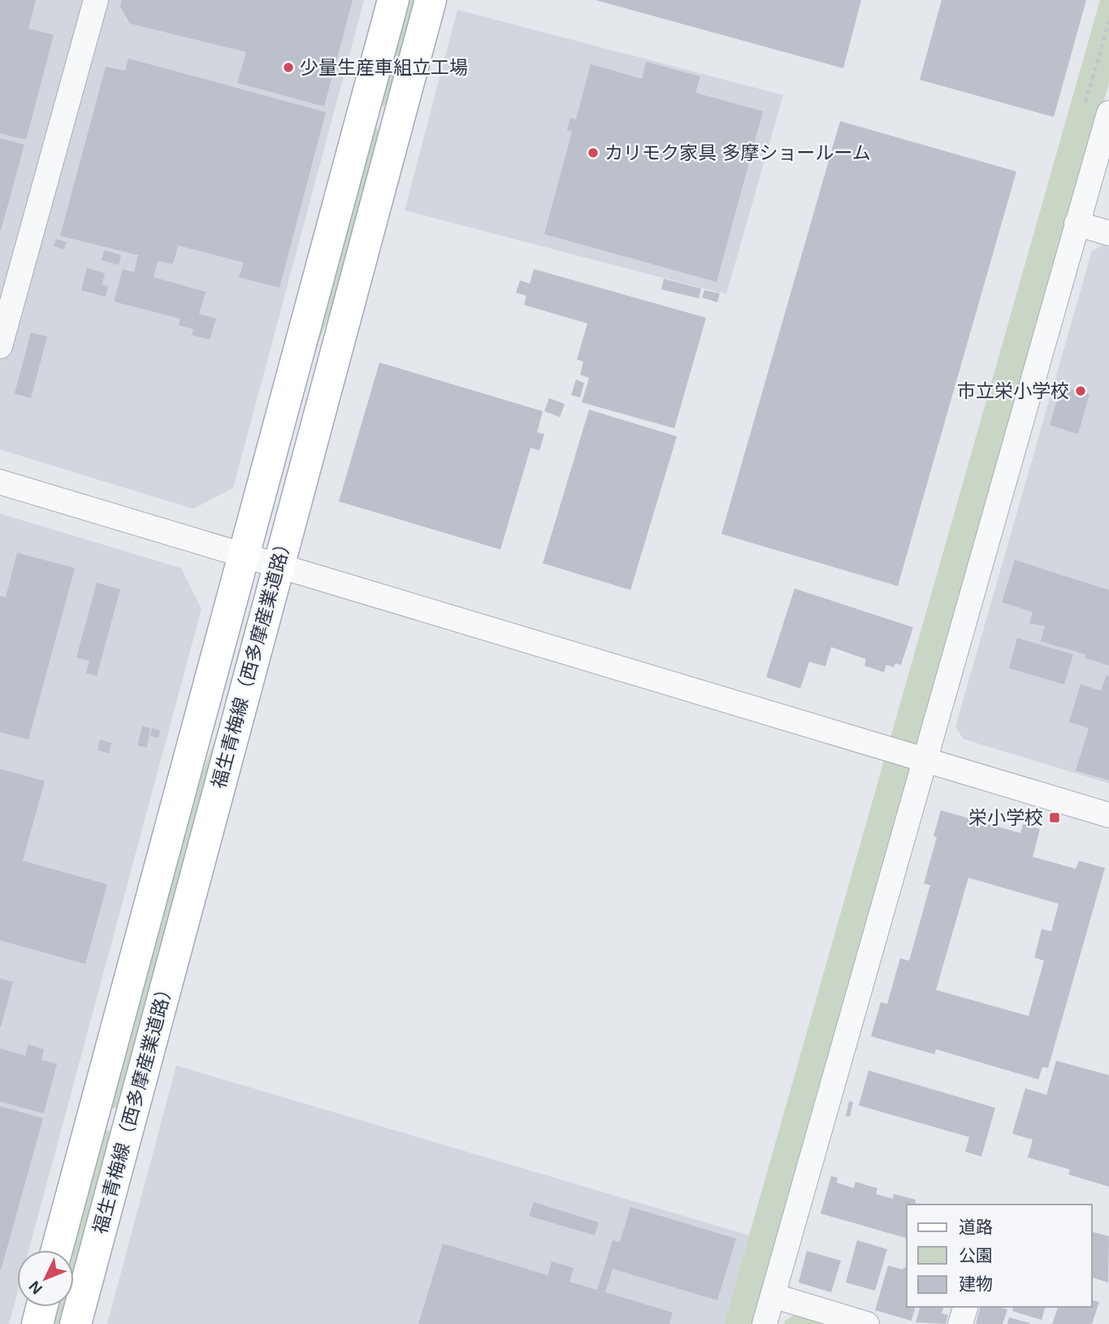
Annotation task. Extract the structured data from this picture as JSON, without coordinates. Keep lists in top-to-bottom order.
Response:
{
  "streets": {
    "main road": ["福生青梅線（西多摩産業道路）"]
  },
  "places": {
    "other": ["少量生産車組立工場", "カリモク家具 多摩ショールーム", "市立栄小学校"],
    "transit": ["栄小学校"]
  },
  "legend": ["道路", "公園", "建物"],
  "north": "bottom left"
}
